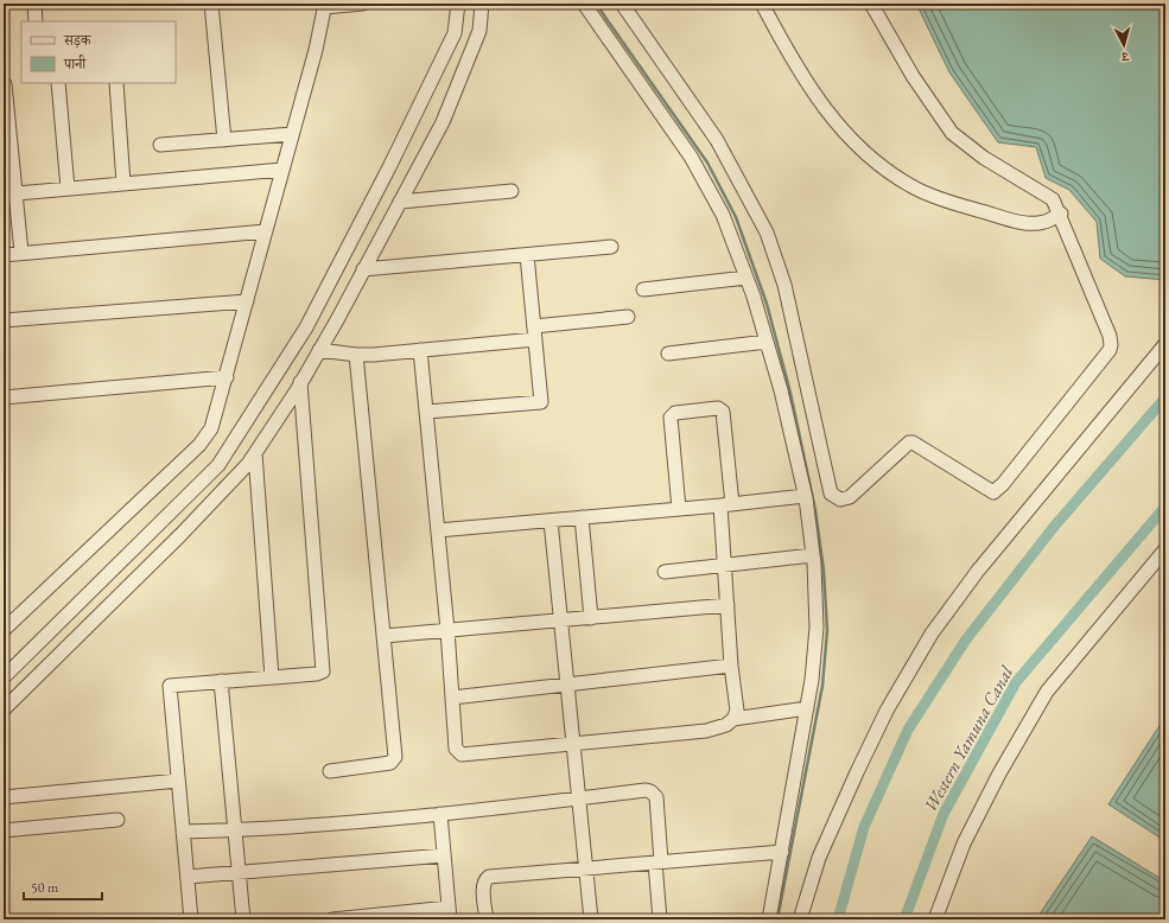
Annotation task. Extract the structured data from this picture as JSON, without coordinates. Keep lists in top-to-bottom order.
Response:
{
  "water": ["Western Yamuna Canal"],
  "legend": ["सड़क", "पानी"],
  "scale_bar": "50 m",
  "north": "bottom"
}
